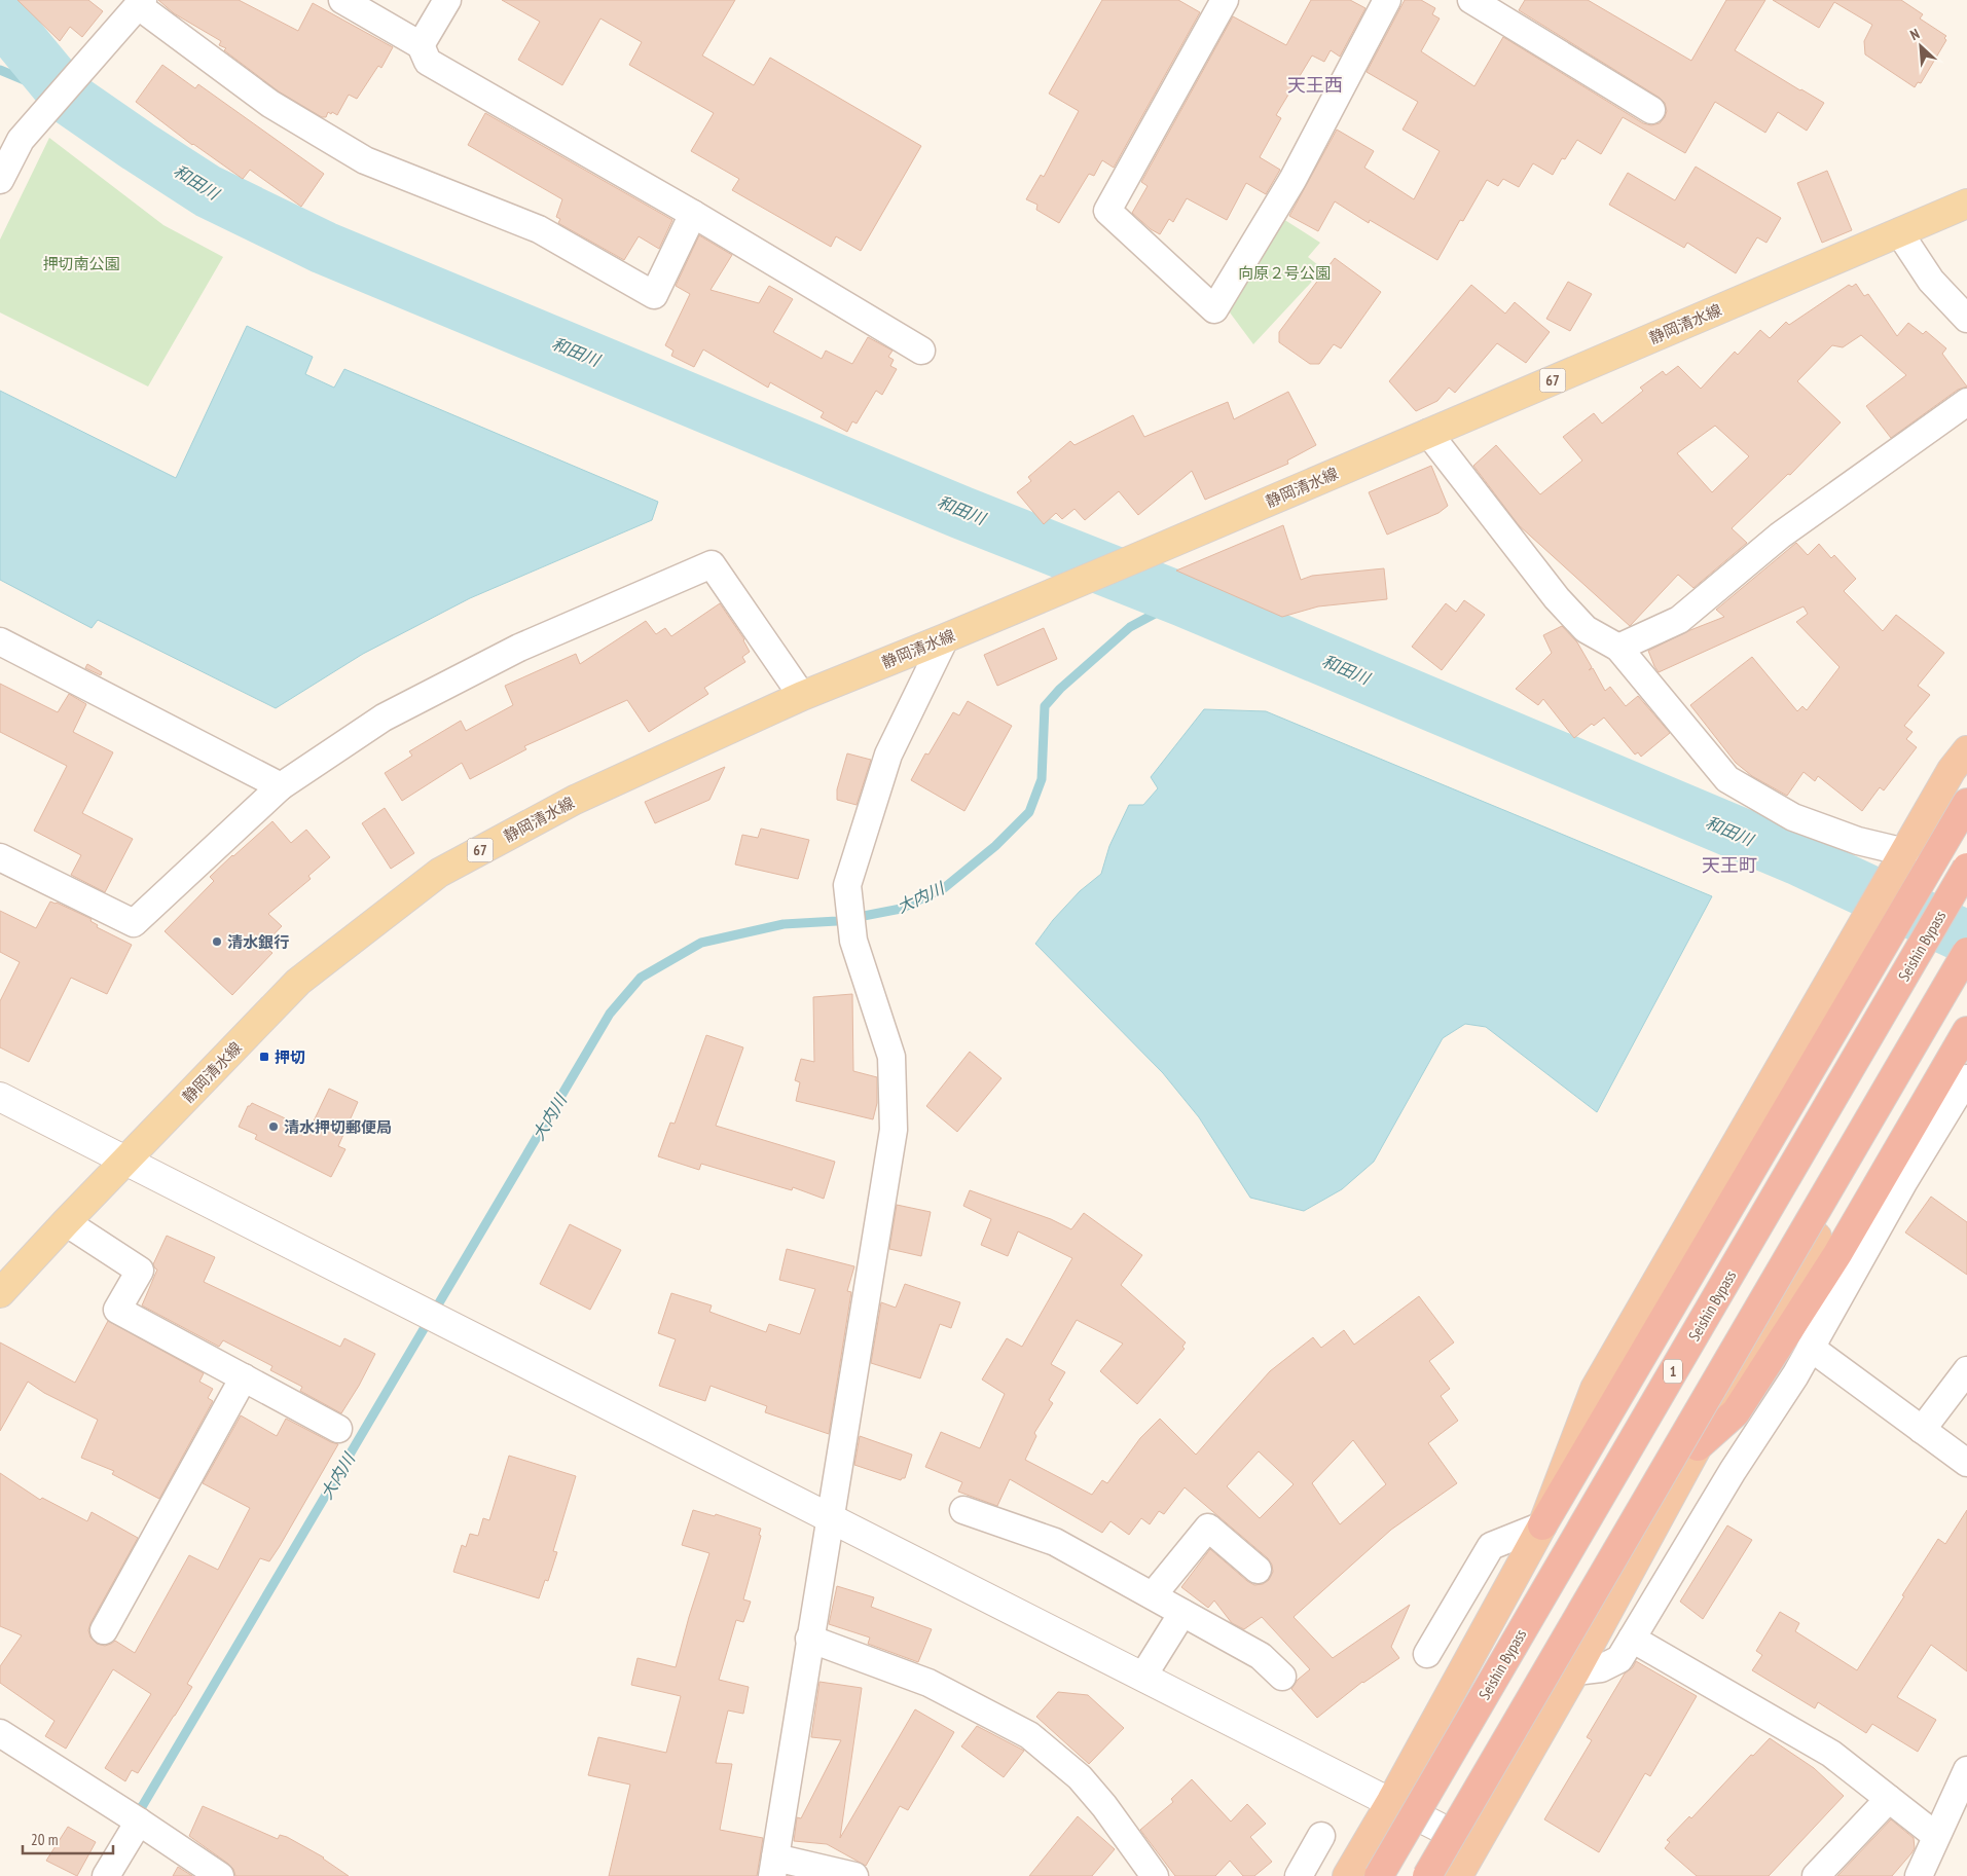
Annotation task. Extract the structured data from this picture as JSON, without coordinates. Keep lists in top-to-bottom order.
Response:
{
  "streets": {
    "highway": ["Seishin Bypass", "1"],
    "main road": ["静岡清水線", "67"]
  },
  "districts": ["天王西", "天王町"],
  "water": ["和田川", "大内川"],
  "parks": ["押切南公園", "向原２号公園"],
  "places": {
    "other": ["清水銀行", "清水押切郵便局"],
    "transit": ["押切"]
  },
  "scale_bar": "20 m",
  "north": "top left"
}
